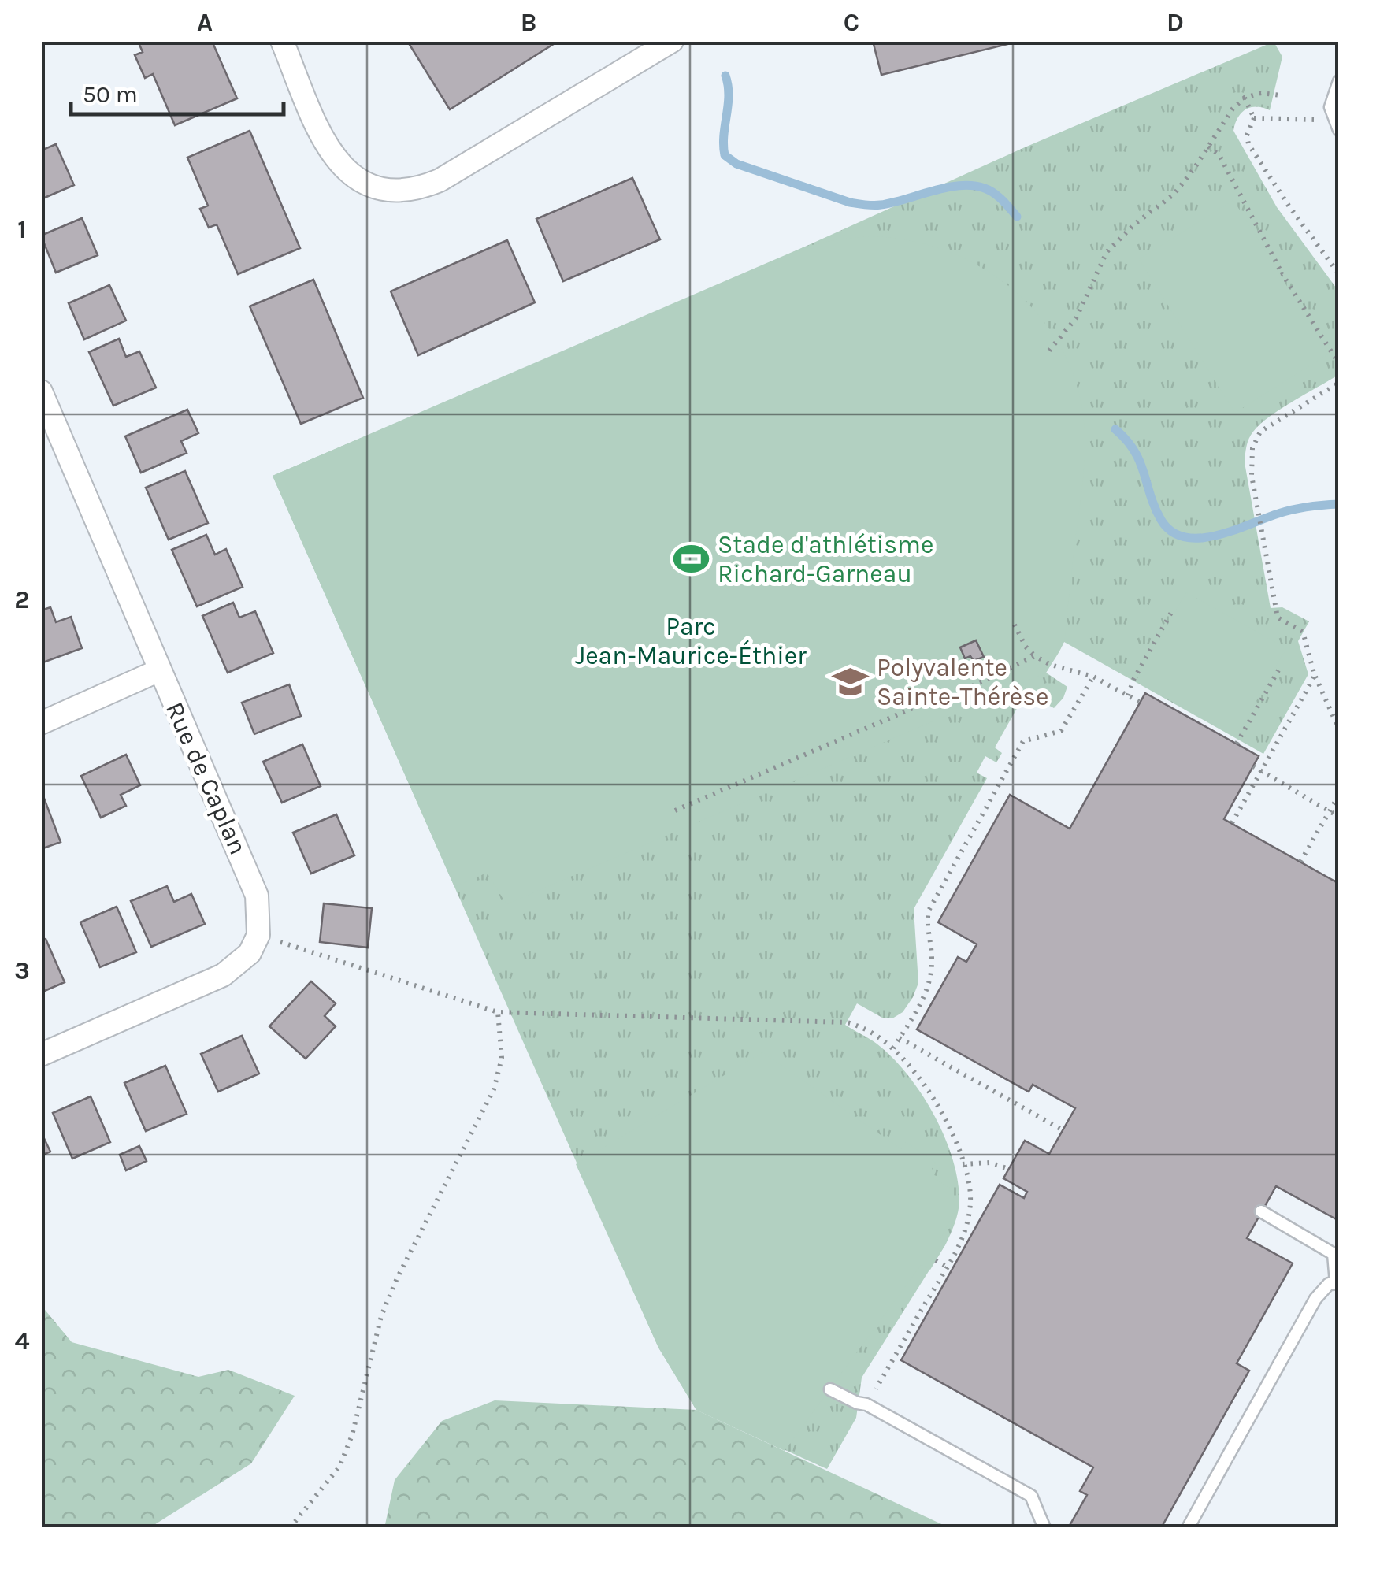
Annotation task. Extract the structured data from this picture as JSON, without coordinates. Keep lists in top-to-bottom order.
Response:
{
  "streets": {
    "street": ["Rue de Caplan"]
  },
  "parks": ["Parc Jean-Maurice-Éthier"],
  "places": {
    "sports": ["Stade d'athlétisme Richard-Garneau"],
    "school or university": ["Polyvalente Sainte-Thérèse"]
  },
  "scale_bar": "50 m",
  "grid": {
    "columns": [
      "A",
      "B",
      "C",
      "D"
    ],
    "rows": [
      "1",
      "2",
      "3",
      "4"
    ]
  }
}
